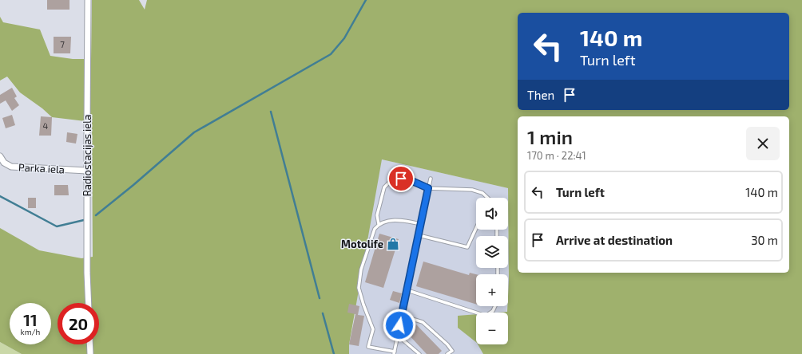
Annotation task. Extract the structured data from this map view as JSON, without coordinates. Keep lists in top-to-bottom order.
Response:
{
  "streets": {
    "street": ["Radiostacijas iela", "Parka iela"]
  },
  "crossings": [
    ["Radiostacijas iela", "Parka iela"]
  ],
  "places": {
    "shop": ["Motolife"]
  },
  "house_numbers": ["7", "4"],
  "page": {
    "turn": ["140 m", "Turn left"],
    "then": "Then",
    "heading": ["1 min", "170 m · 22:41"],
    "list": [
      {
        "name": "Turn left",
        "value": "140 m"
      },
      {
        "name": "Arrive at destination",
        "value": "30 m"
      }
    ],
    "map_buttons": ["+", "−"],
    "speed": "11 km/h",
    "limit": "20"
  }
}
